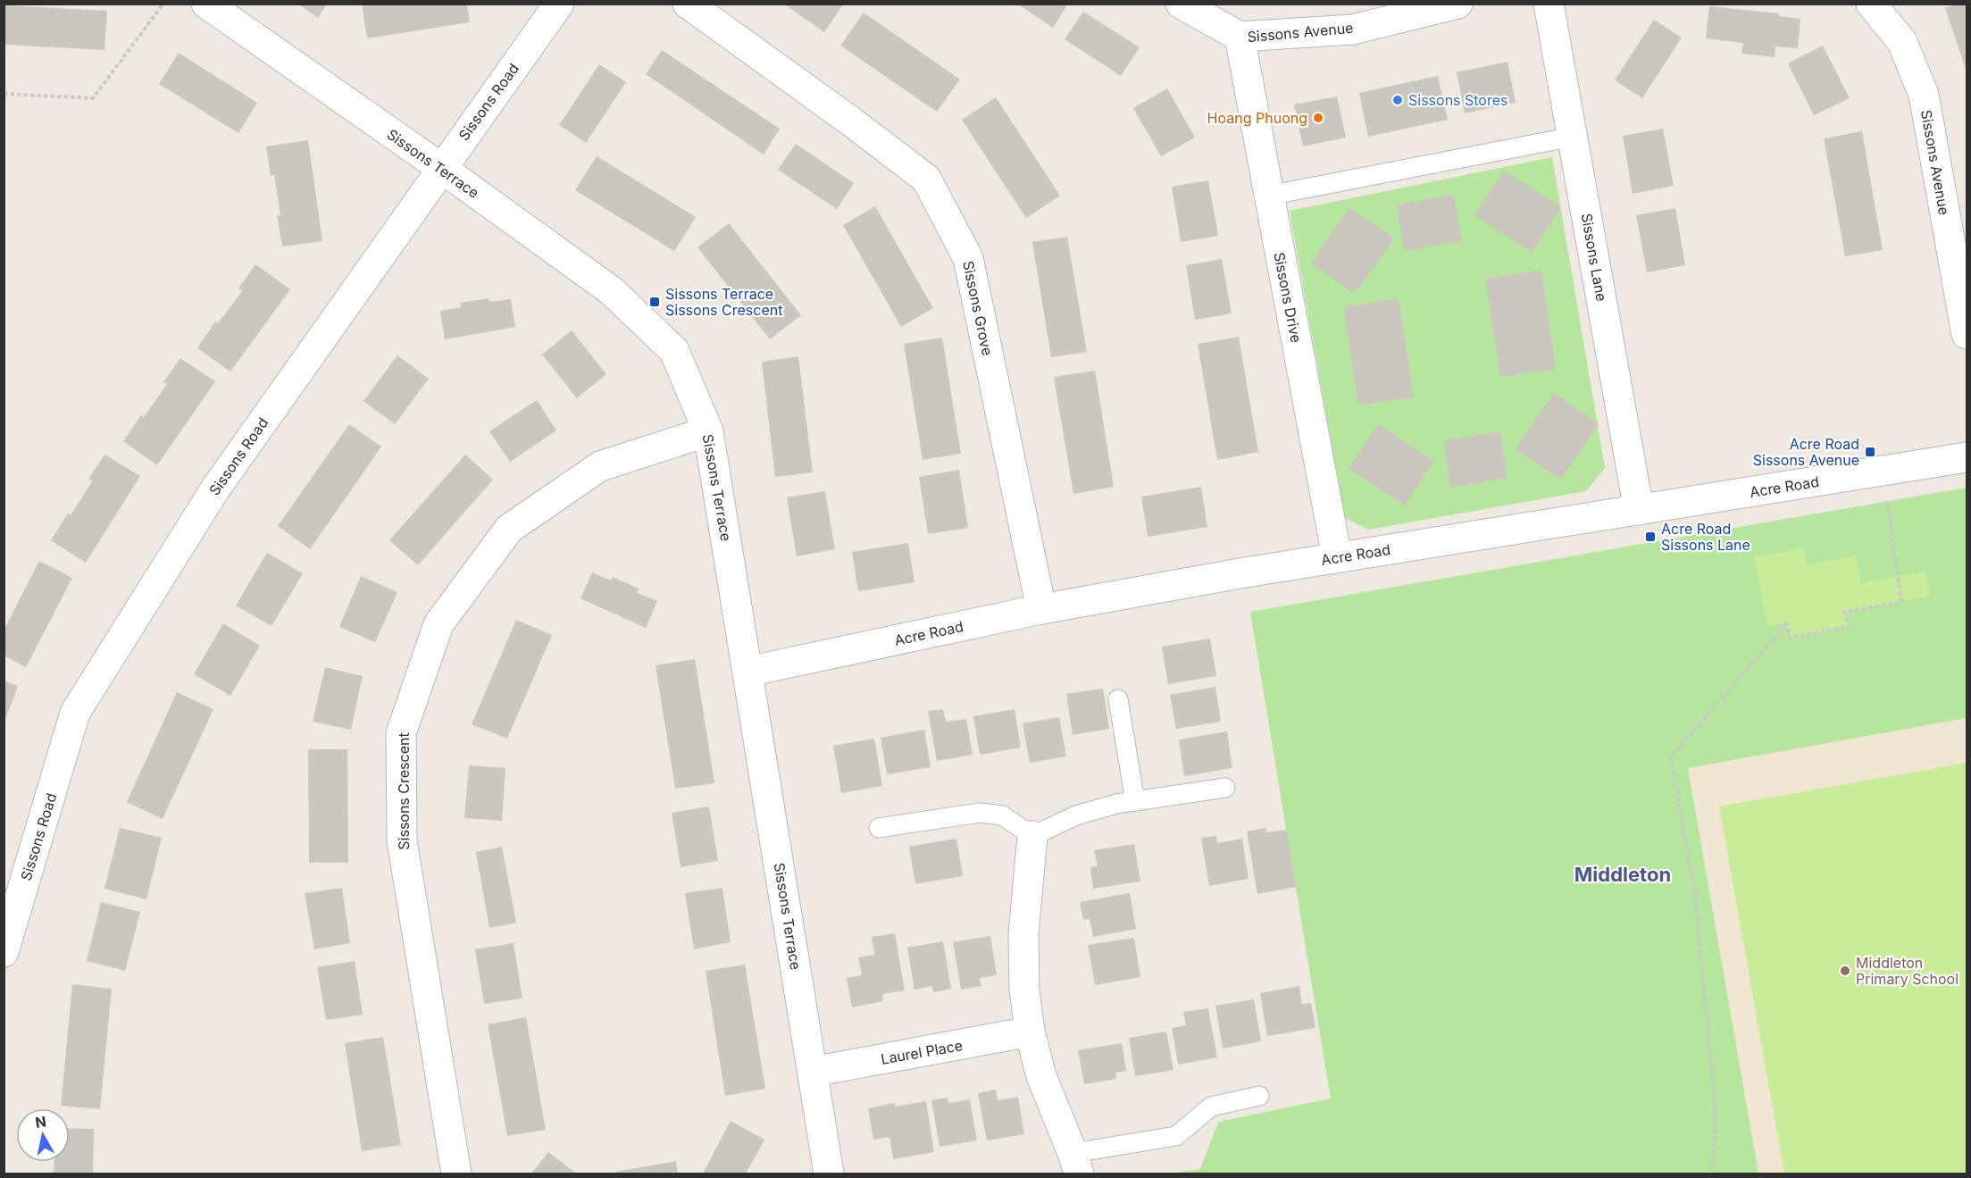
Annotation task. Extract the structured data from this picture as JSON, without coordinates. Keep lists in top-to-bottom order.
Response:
{
  "streets": {
    "street": [
      "Sissons Avenue",
      "Sissons Road",
      "Sissons Terrace",
      "Sissons Lane",
      "Sissons Drive",
      "Sissons Grove",
      "Acre Road",
      "Sissons Crescent",
      "Laurel Place"
    ]
  },
  "crossings": [
    ["Sissons Avenue", "Sissons Drive"],
    ["Sissons Road", "Sissons Terrace"],
    ["Sissons Terrace", "Acre Road"],
    ["Sissons Terrace", "Sissons Crescent"],
    ["Sissons Terrace", "Laurel Place"],
    ["Sissons Lane", "Acre Road"],
    ["Sissons Drive", "Acre Road"],
    ["Sissons Grove", "Acre Road"]
  ],
  "districts": ["Middleton"],
  "places": {
    "other": ["Sissons Stores", "Hoang Phuong", "Middleton Primary School"],
    "transit": ["Sissons Terrace Sissons Crescent", "Acre Road Sissons Avenue", "Acre Road Sissons Lane"]
  },
  "north": "top"
}
